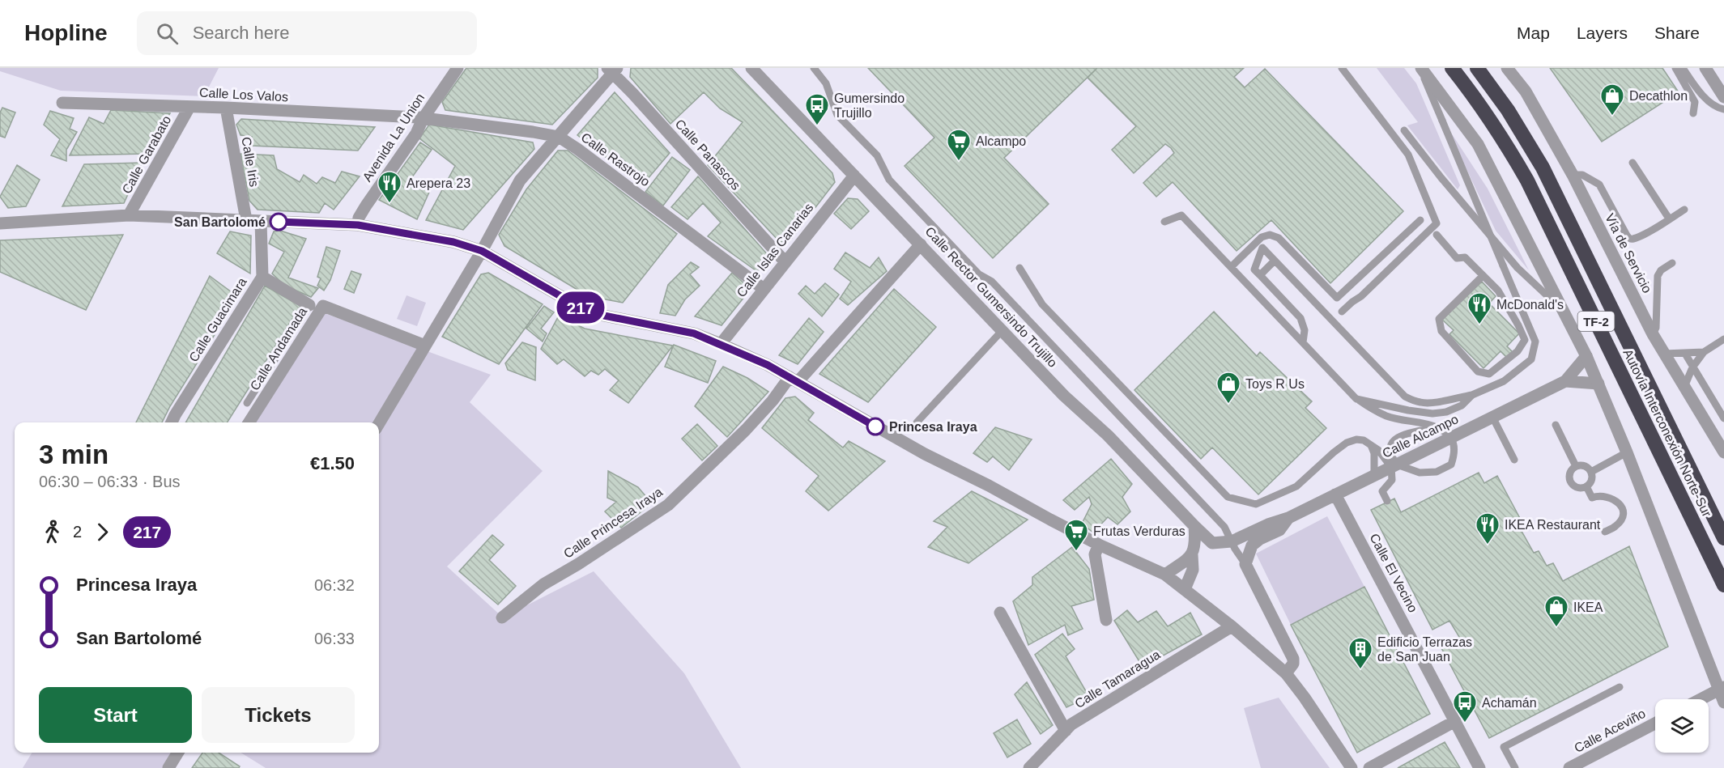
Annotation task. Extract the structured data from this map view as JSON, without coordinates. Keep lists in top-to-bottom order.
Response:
{
  "streets": {
    "highway": ["TF-2", "Autovía Interconexión Norte-Sur"],
    "street": [
      "Calle Los Valos",
      "Avenida La Union",
      "Calle Garabato",
      "Calle Panascos",
      "Calle Rastrojo",
      "Calle Iris",
      "Calle Islas Canarias",
      "Vía de Servicio",
      "Calle Rector Gumersindo Trujillo",
      "Calle Guacimara",
      "Calle Andamada",
      "Calle Alcampo",
      "Calle Princesa Iraya",
      "Calle El Vecino",
      "Calle Tamaragua",
      "Calle Aceviño"
    ]
  },
  "crossings": [
    ["Calle Los Valos", "Avenida La Union"],
    ["Calle Los Valos", "Calle Garabato"],
    ["Calle Los Valos", "Calle Rastrojo"],
    ["Calle Los Valos", "Calle Iris"],
    ["Avenida La Union", "Calle Rastrojo"],
    ["Calle Panascos", "Calle Islas Canarias"],
    ["Calle Rastrojo", "Calle Islas Canarias"],
    ["Calle Islas Canarias", "Calle Rector Gumersindo Trujillo"],
    ["Calle Rector Gumersindo Trujillo", "Calle Alcampo"],
    ["Calle Rector Gumersindo Trujillo", "Calle Princesa Iraya"],
    ["Calle Alcampo", "Calle El Vecino"]
  ],
  "places": {
    "shop": ["Decathlon", "Toys R Us", "IKEA"],
    "bus stop": ["Gumersindo Trujillo", "Achamán"],
    "supermarket": ["Alcampo", "Frutas Verduras"],
    "restaurant": ["Arepera 23", "McDonald's", "IKEA Restaurant"],
    "other": ["San Bartolomé", "Princesa Iraya"],
    "building": ["Edificio Terrazas de San Juan"]
  },
  "lines": ["bus line 217"],
  "page": {
    "header": "Hopline",
    "search": "Search here",
    "nav": ["Map", "Layers", "Share"],
    "on_map": "217",
    "heading": ["3 min", "06:30 – 06:33 · Bus", "€1.50"],
    "legs": ["2", "217"],
    "list": [
      {
        "name": "Princesa Iraya",
        "value": "06:32"
      },
      {
        "name": "San Bartolomé",
        "value": "06:33"
      }
    ],
    "buttons": ["Start", "Tickets"]
  }
}
